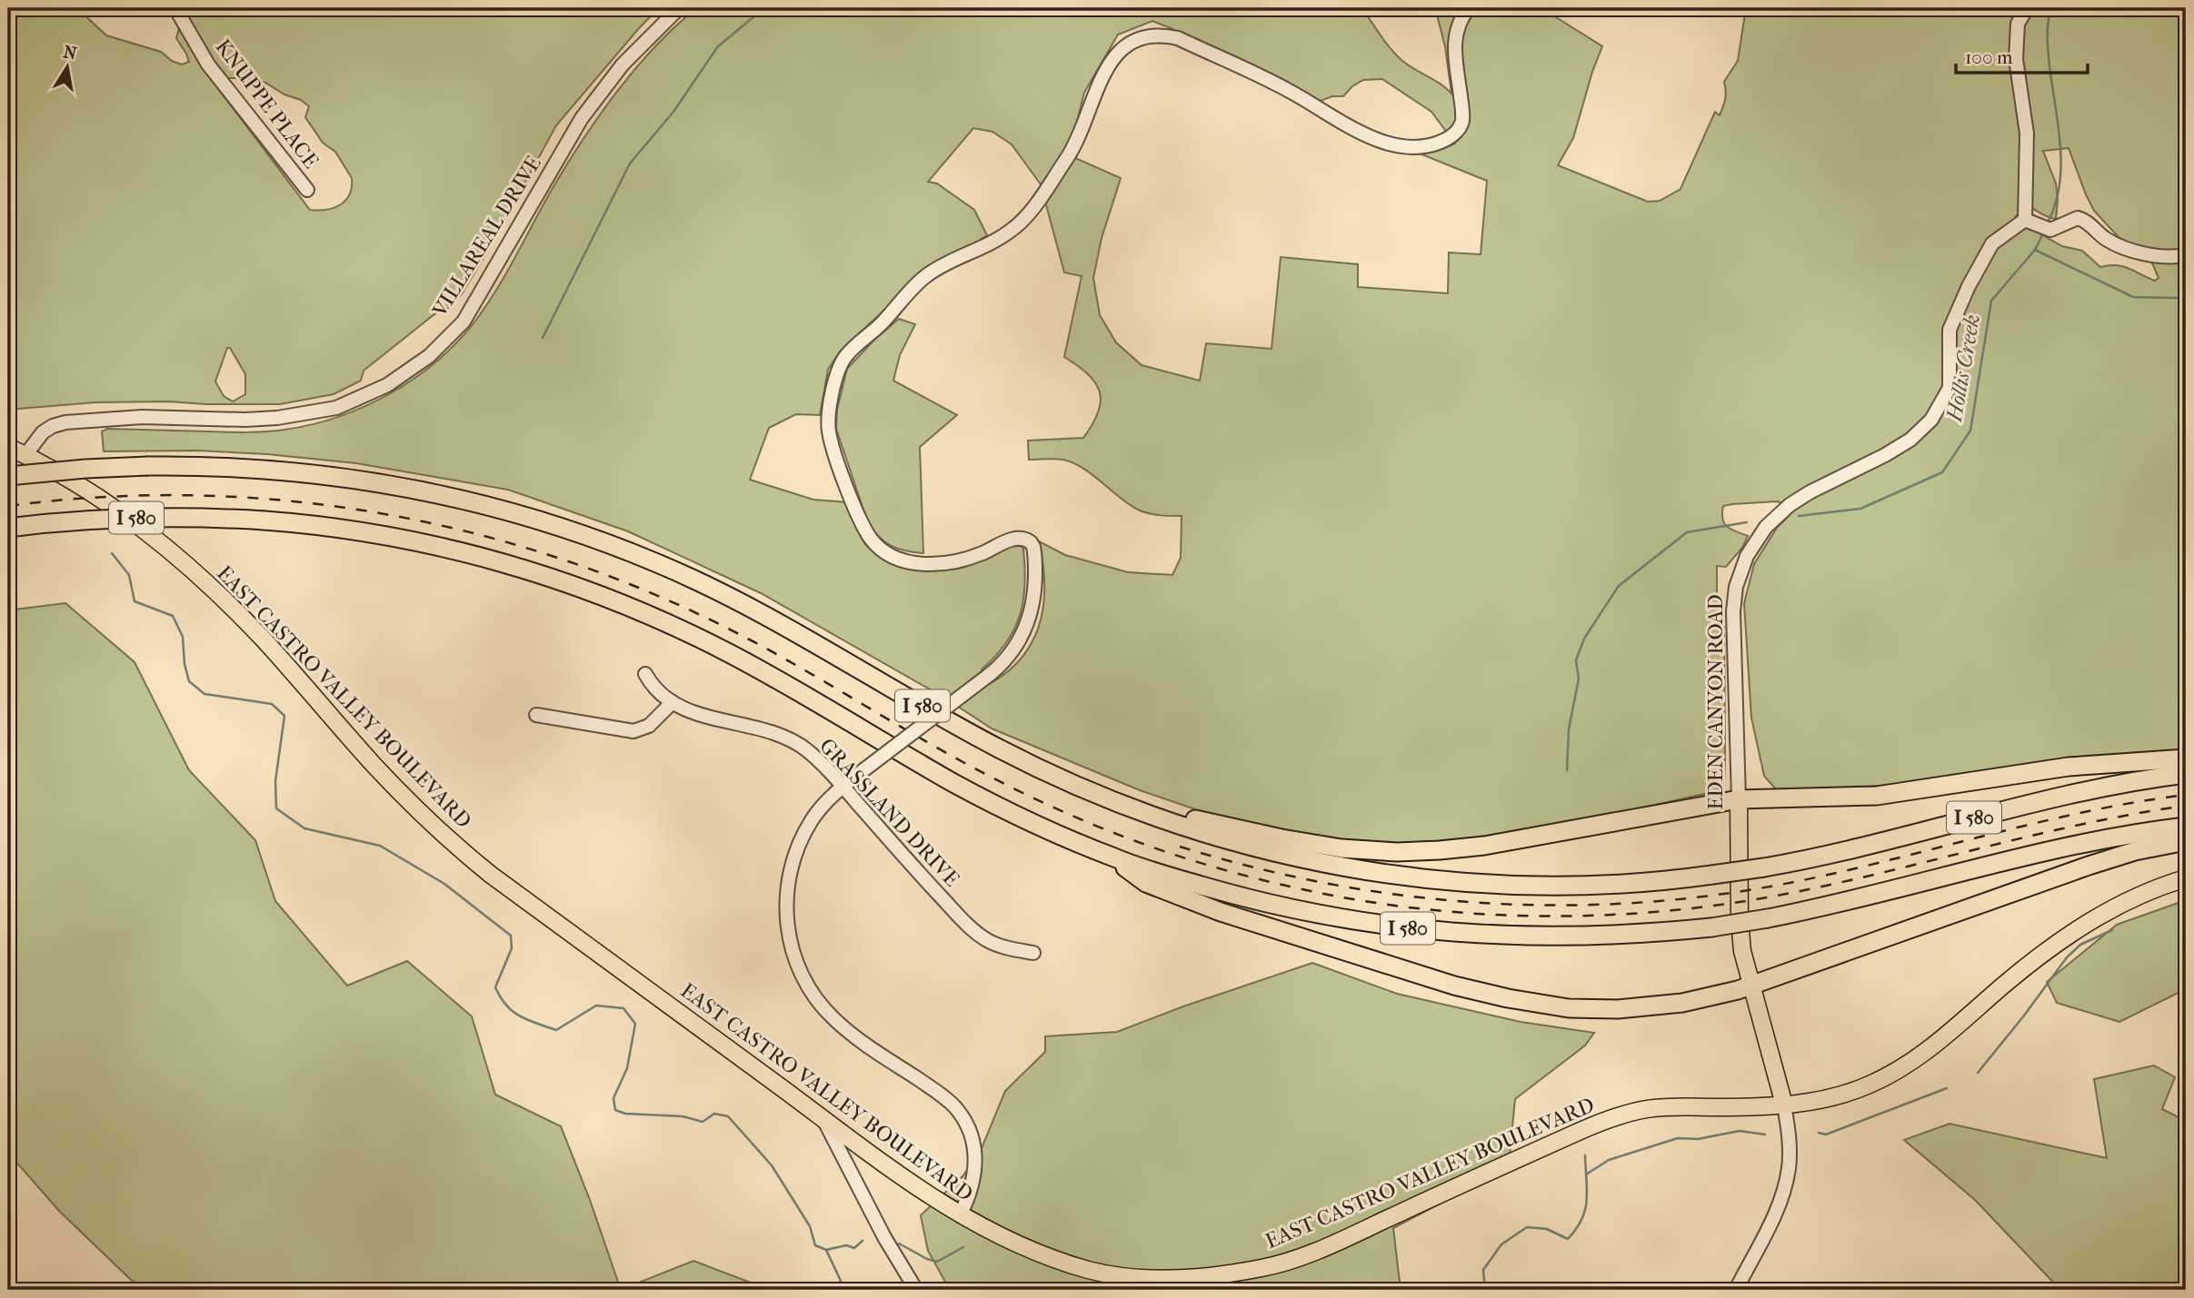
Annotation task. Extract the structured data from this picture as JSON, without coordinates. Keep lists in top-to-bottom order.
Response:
{
  "streets": {
    "highway": ["I 580"],
    "main road": ["EAST CASTRO VALLEY BOULEVARD", "EDEN CANYON ROAD"],
    "street": ["KNUPPE PLACE", "VILLAREAL DRIVE", "GRASSLAND DRIVE"]
  },
  "crossings": [
    ["VILLAREAL DRIVE", "EAST CASTRO VALLEY BOULEVARD"],
    ["EAST CASTRO VALLEY BOULEVARD", "EDEN CANYON ROAD"]
  ],
  "water": ["Hollis Creek"],
  "scale_bar": "100 m",
  "north": "top"
}
